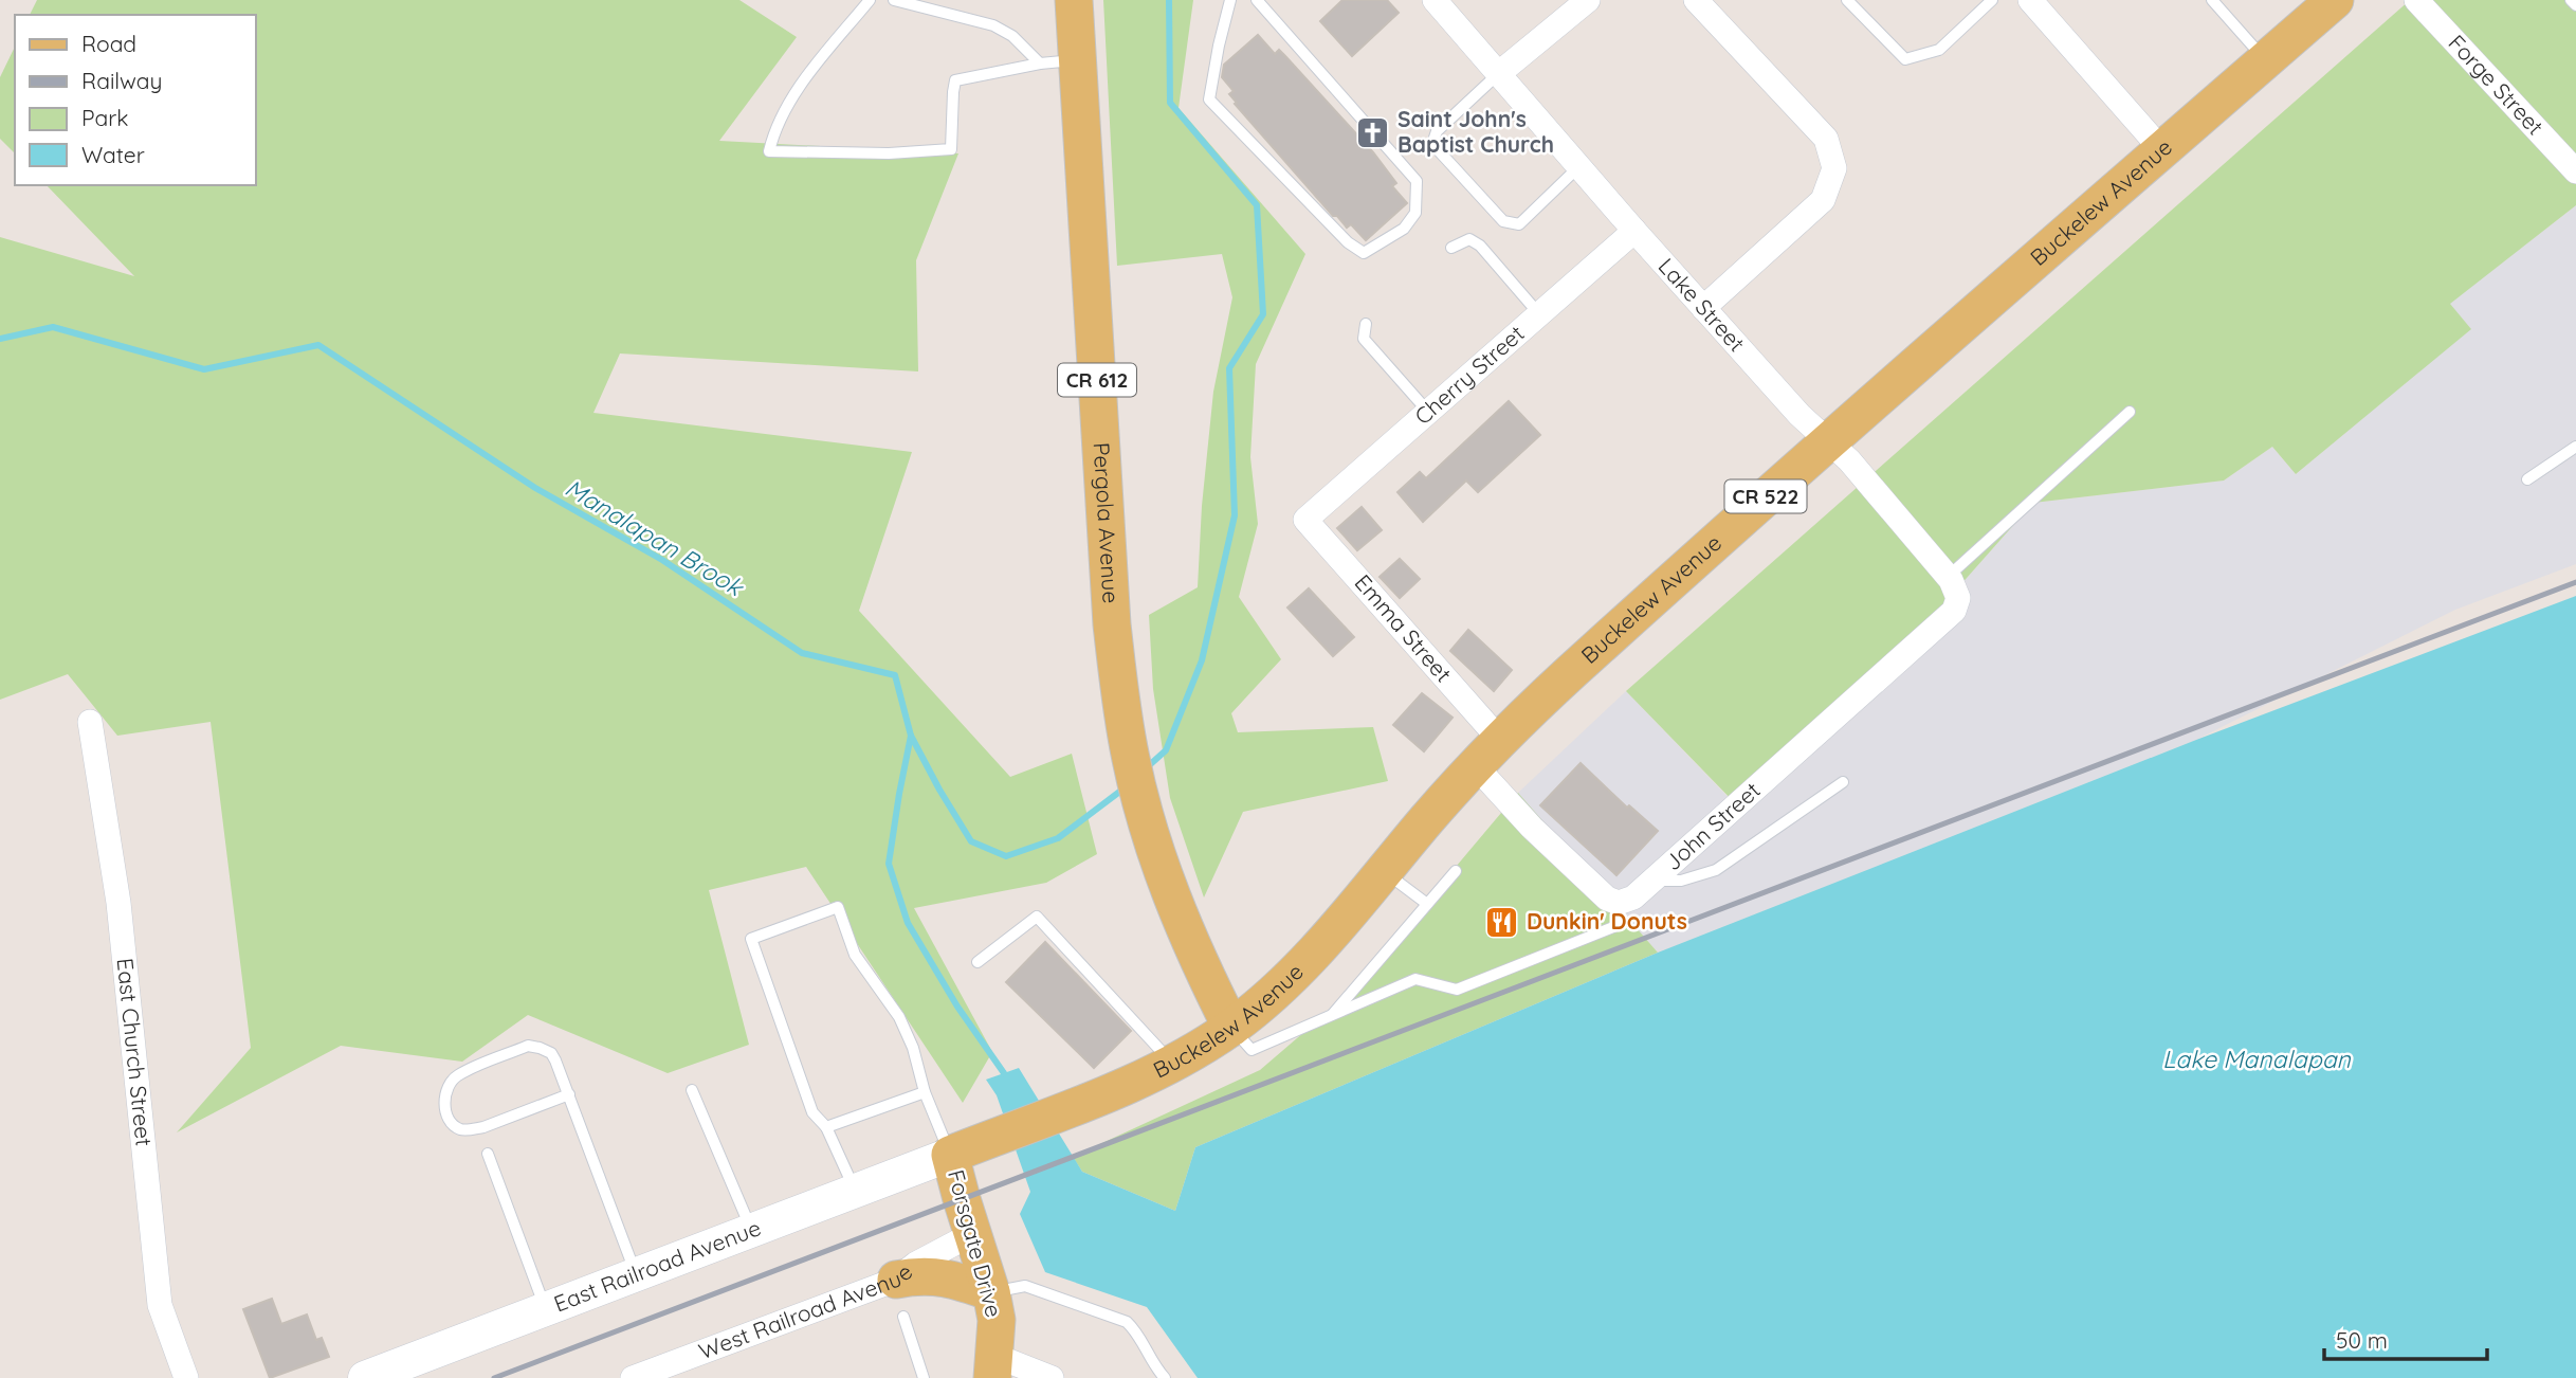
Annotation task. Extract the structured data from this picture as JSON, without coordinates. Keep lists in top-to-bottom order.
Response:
{
  "streets": {
    "main road": [
      "Buckelew Avenue",
      "CR 612",
      "CR 522",
      "Pergola Avenue",
      "Forsgate Drive"
    ],
    "street": [
      "Forge Street",
      "Lake Street",
      "Cherry Street",
      "Emma Street",
      "John Street",
      "East Church Street",
      "East Railroad Avenue",
      "West Railroad Avenue"
    ]
  },
  "crossings": [
    ["Buckelew Avenue", "Lake Street"],
    ["Buckelew Avenue", "Pergola Avenue"],
    ["Buckelew Avenue", "Emma Street"],
    ["Buckelew Avenue", "Forsgate Drive"],
    ["Buckelew Avenue", "East Railroad Avenue"],
    ["Lake Street", "Cherry Street"],
    ["Lake Street", "John Street"],
    ["Cherry Street", "Emma Street"],
    ["Forsgate Drive", "East Railroad Avenue"],
    ["Forsgate Drive", "West Railroad Avenue"]
  ],
  "water": ["Manalapan Brook", "Lake Manalapan"],
  "places": {
    "church": ["Saint John's Baptist Church"],
    "restaurant": ["Dunkin' Donuts"]
  },
  "legend": [
    "Road",
    "Railway",
    "Park",
    "Water"
  ],
  "scale_bar": "50 m"
}
